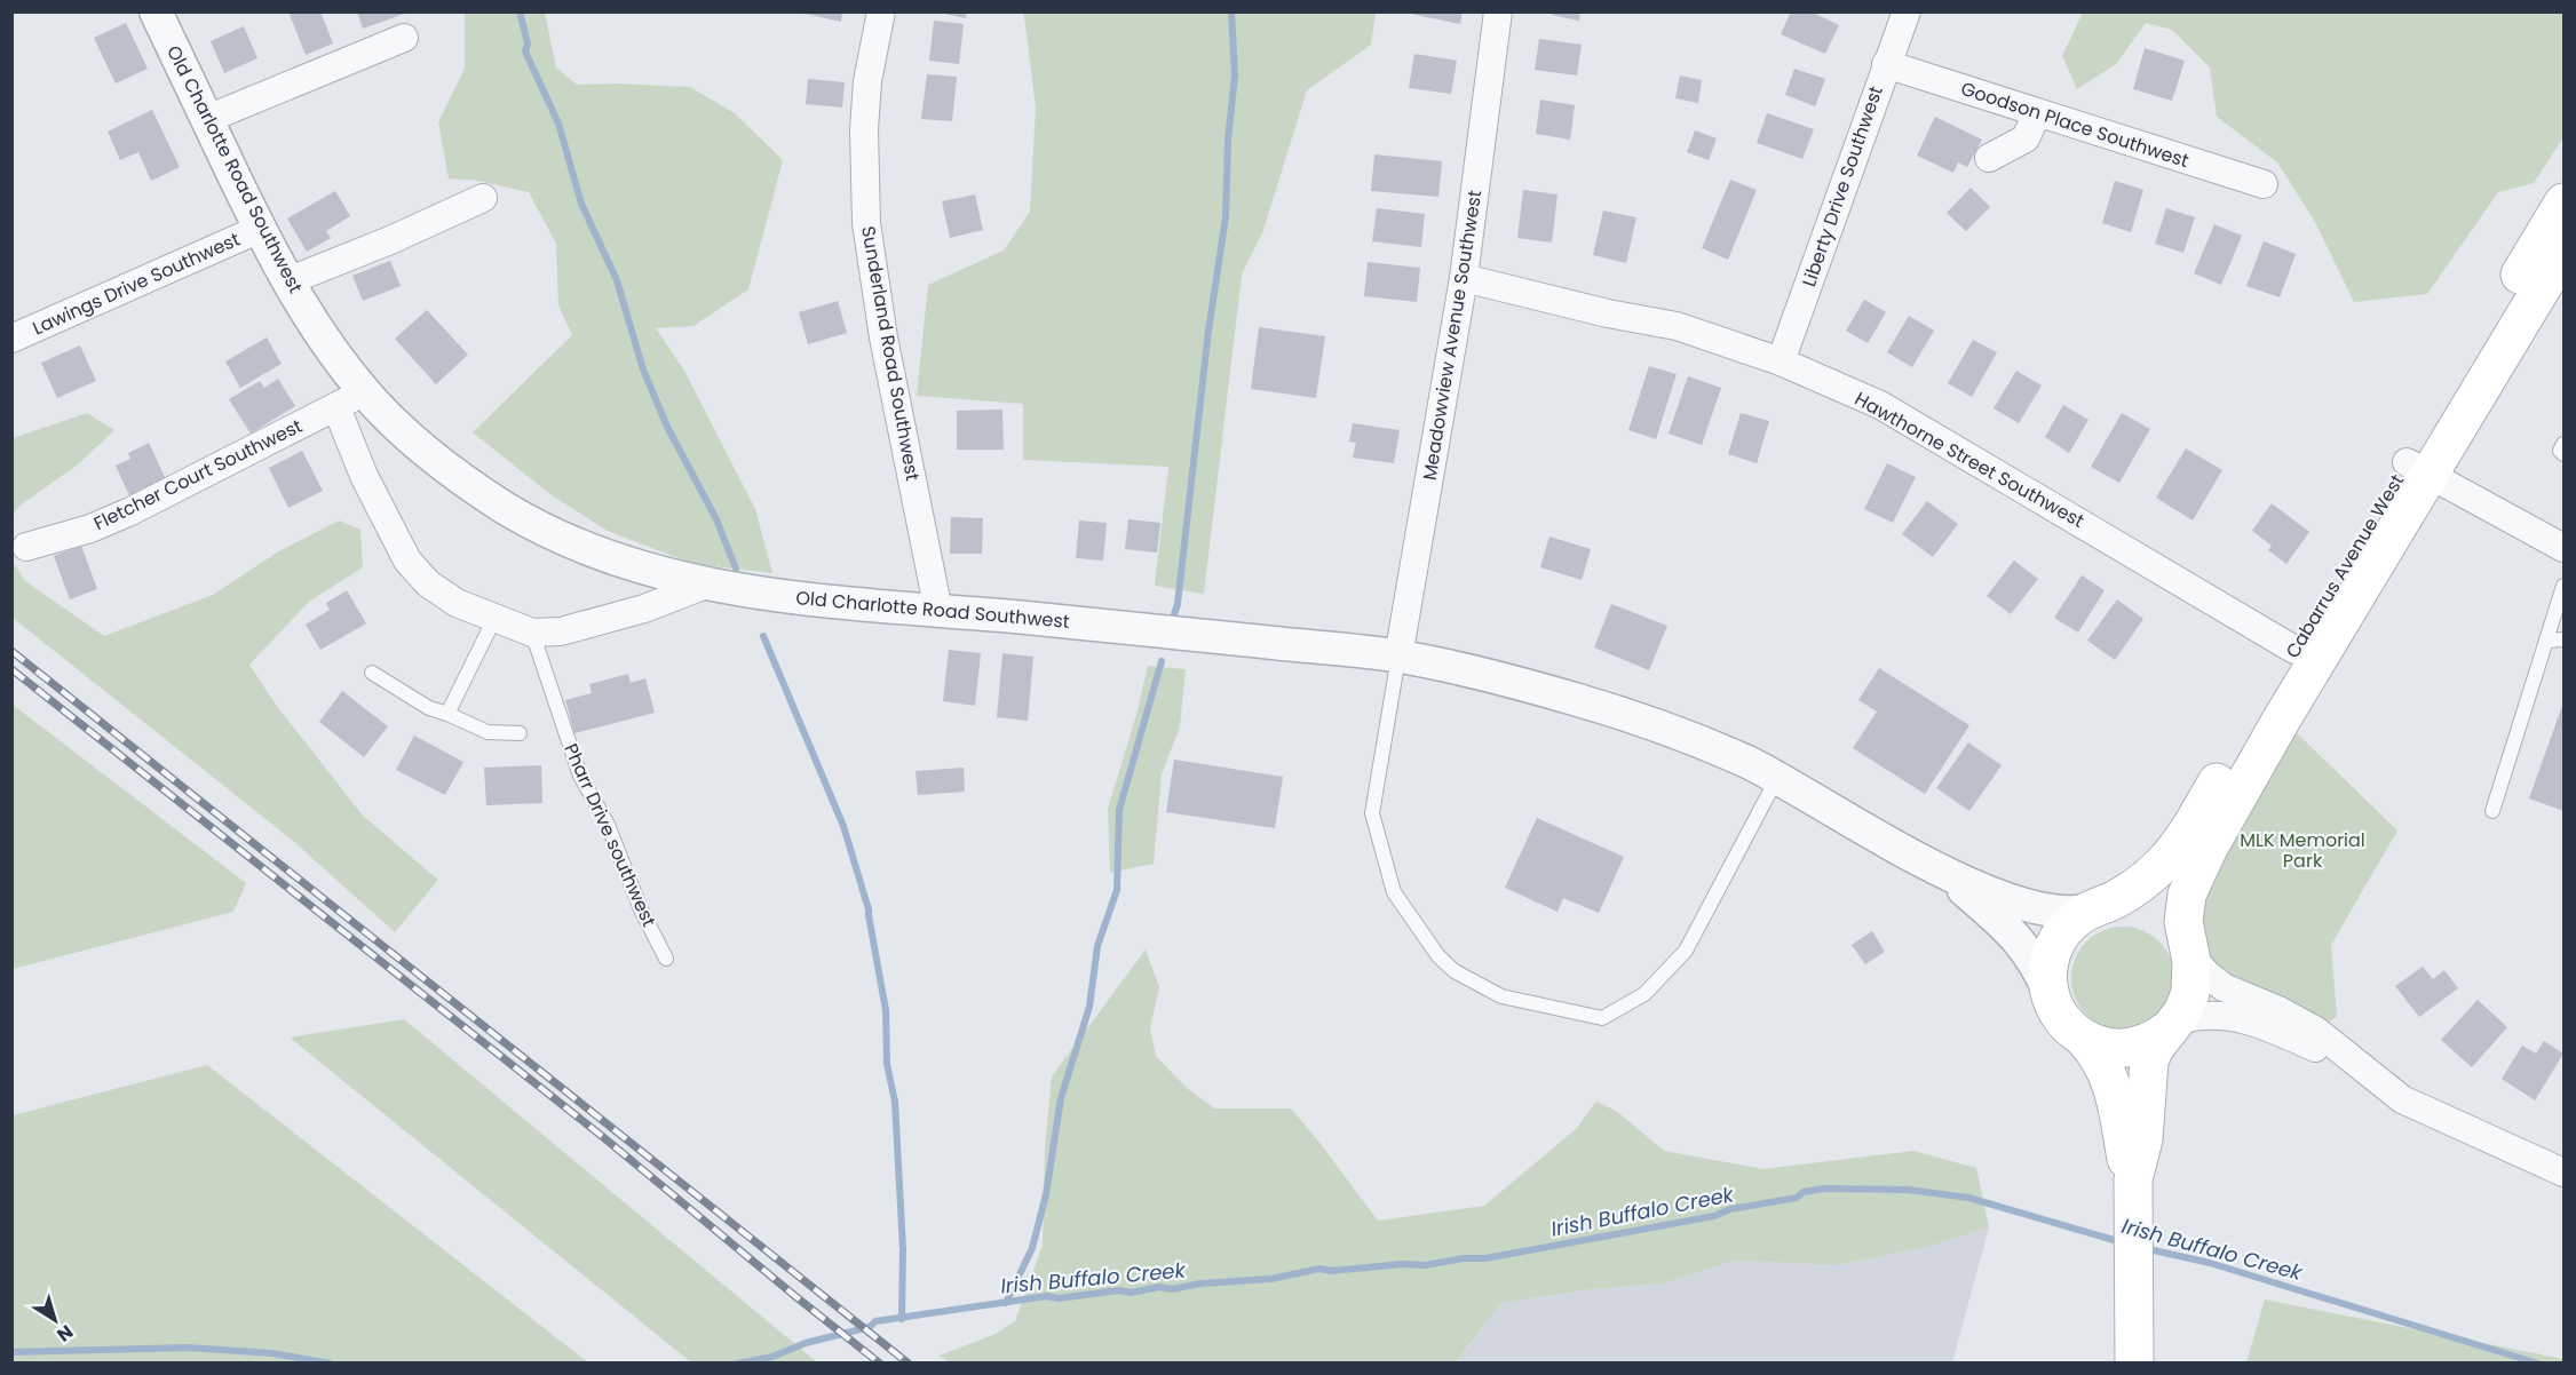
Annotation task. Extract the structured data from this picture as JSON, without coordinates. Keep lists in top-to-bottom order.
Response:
{
  "streets": {
    "main road": ["Cabarrus Avenue West"],
    "street": [
      "Goodson Place Southwest",
      "Old Charlotte Road Southwest",
      "Liberty Drive Southwest",
      "Lawings Drive Southwest",
      "Meadowview Avenue Southwest",
      "Sunderland Road Southwest",
      "Hawthorne Street Southwest",
      "Fletcher Court Southwest"
    ],
    "lane": ["Pharr Drive southwest"]
  },
  "crossings": [
    ["Goodson Place Southwest", "Liberty Drive Southwest"],
    ["Old Charlotte Road Southwest", "Lawings Drive Southwest"],
    ["Old Charlotte Road Southwest", "Meadowview Avenue Southwest"],
    ["Old Charlotte Road Southwest", "Sunderland Road Southwest"],
    ["Old Charlotte Road Southwest", "Fletcher Court Southwest"],
    ["Old Charlotte Road Southwest", "Cabarrus Avenue West"],
    ["Liberty Drive Southwest", "Hawthorne Street Southwest"],
    ["Meadowview Avenue Southwest", "Hawthorne Street Southwest"],
    ["Hawthorne Street Southwest", "Cabarrus Avenue West"]
  ],
  "water": ["Irish Buffalo Creek"],
  "parks": ["MLK Memorial Park"],
  "north": "bottom right"
}
